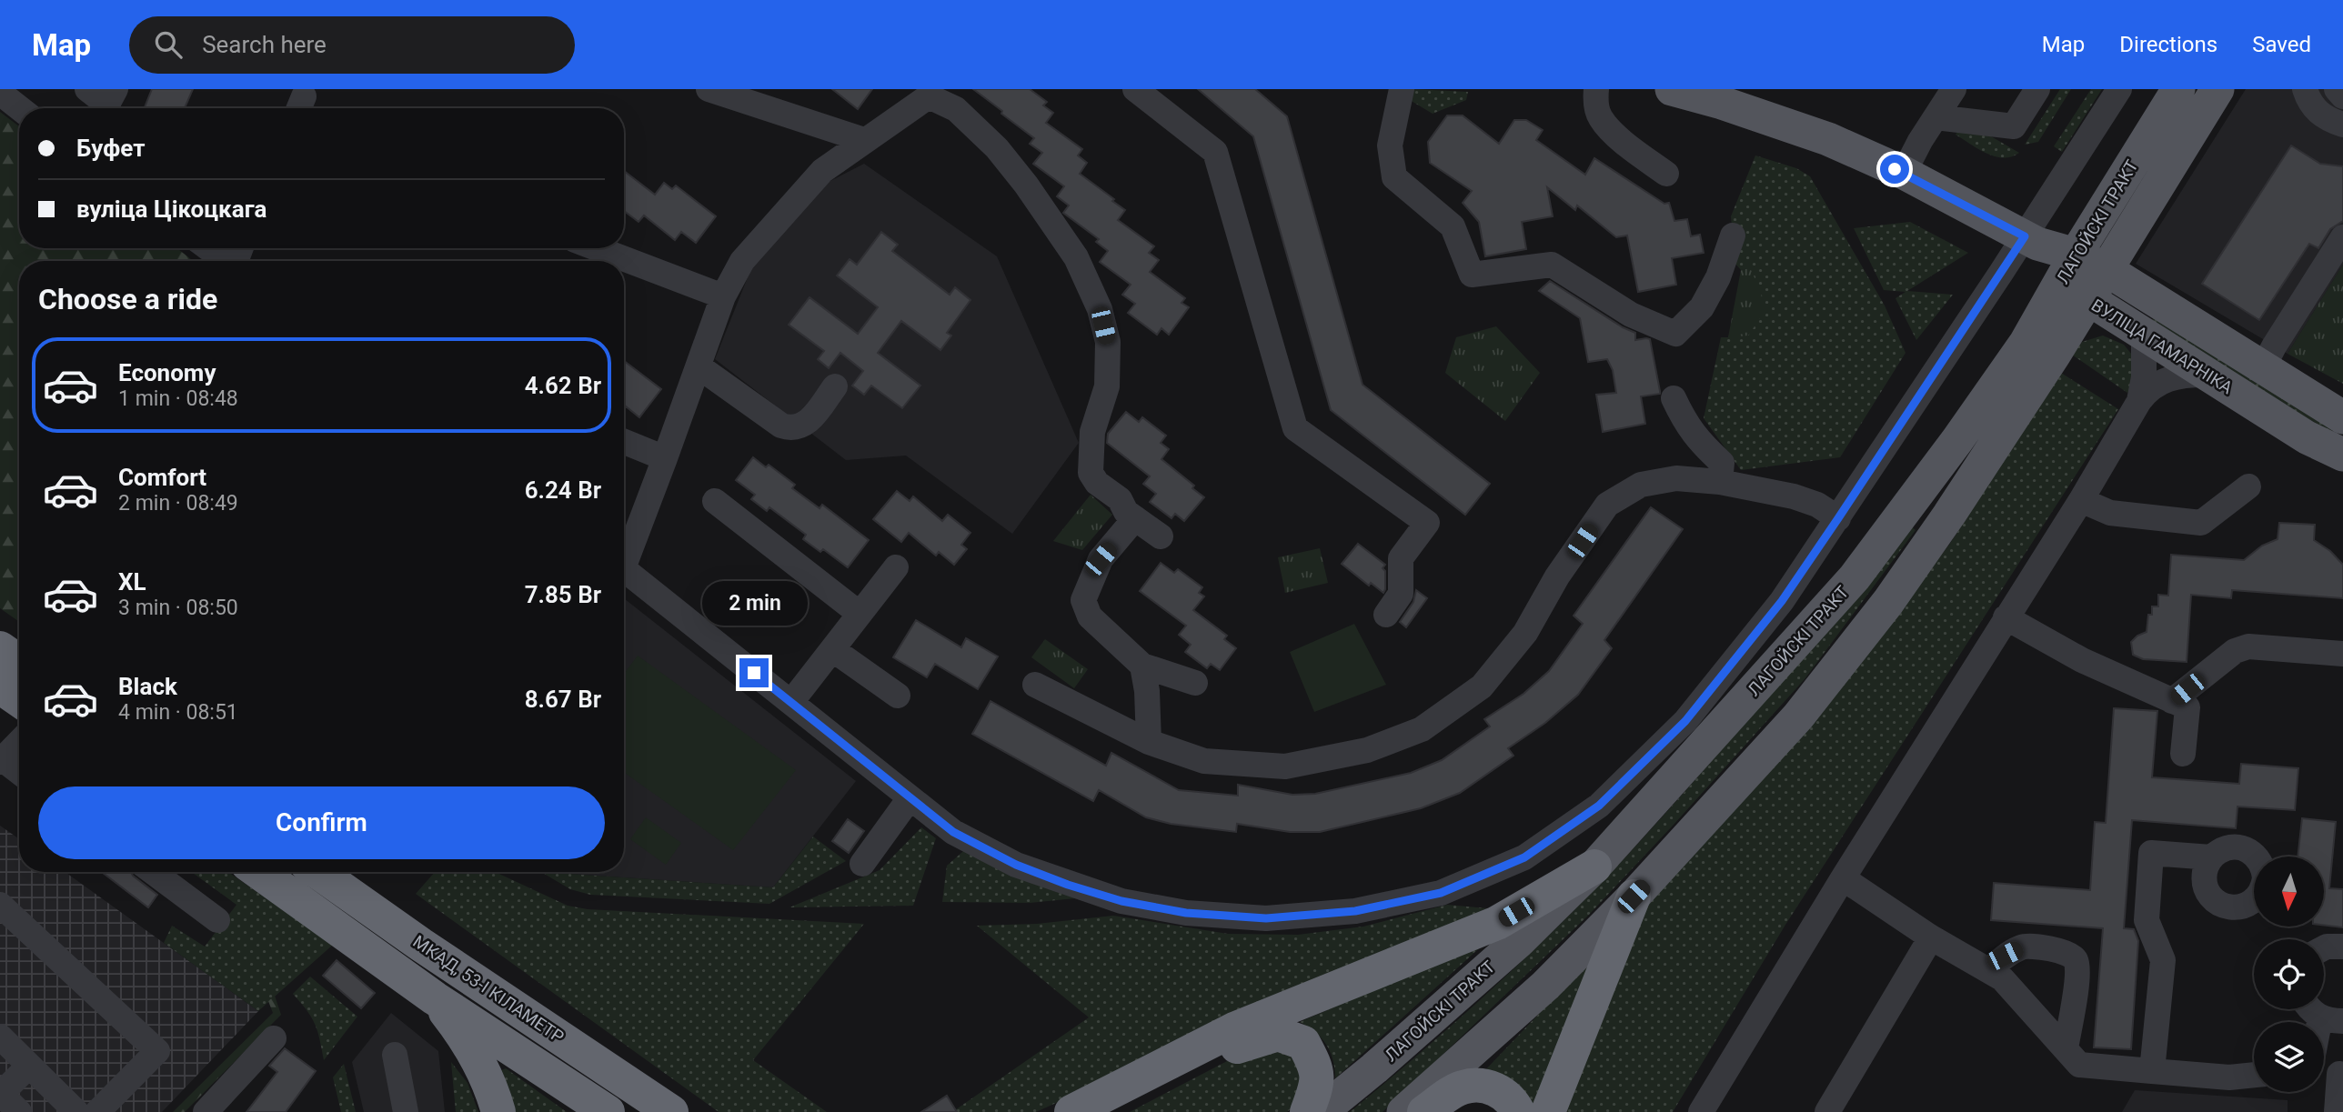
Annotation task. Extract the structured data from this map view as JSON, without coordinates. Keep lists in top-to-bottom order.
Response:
{
  "streets": {
    "highway": ["МКАД, 53-І КІЛАМЕТР"],
    "main road": ["ЛАГОЙСКІ ТРАКТ", "ВУЛІЦА ГАМАРНІКА"]
  },
  "crossings": [
    ["ЛАГОЙСКІ ТРАКТ", "ВУЛІЦА ГАМАРНІКА"]
  ],
  "north": "bottom",
  "page": {
    "header": "Map",
    "search": "Search here",
    "nav": ["Map", "Directions", "Saved"],
    "banner": ["Буфет", "вуліца Цікоцкага"],
    "heading": "Choose a ride",
    "list": [
      {
        "name": "Economy",
        "note": "1 min · 08:48",
        "value": "4.62 Br"
      },
      {
        "name": "Comfort",
        "note": "2 min · 08:49",
        "value": "6.24 Br"
      },
      {
        "name": "XL",
        "note": "3 min · 08:50",
        "value": "7.85 Br"
      },
      {
        "name": "Black",
        "note": "4 min · 08:51",
        "value": "8.67 Br"
      }
    ],
    "bubble": "2 min",
    "buttons": "Confirm"
  }
}
